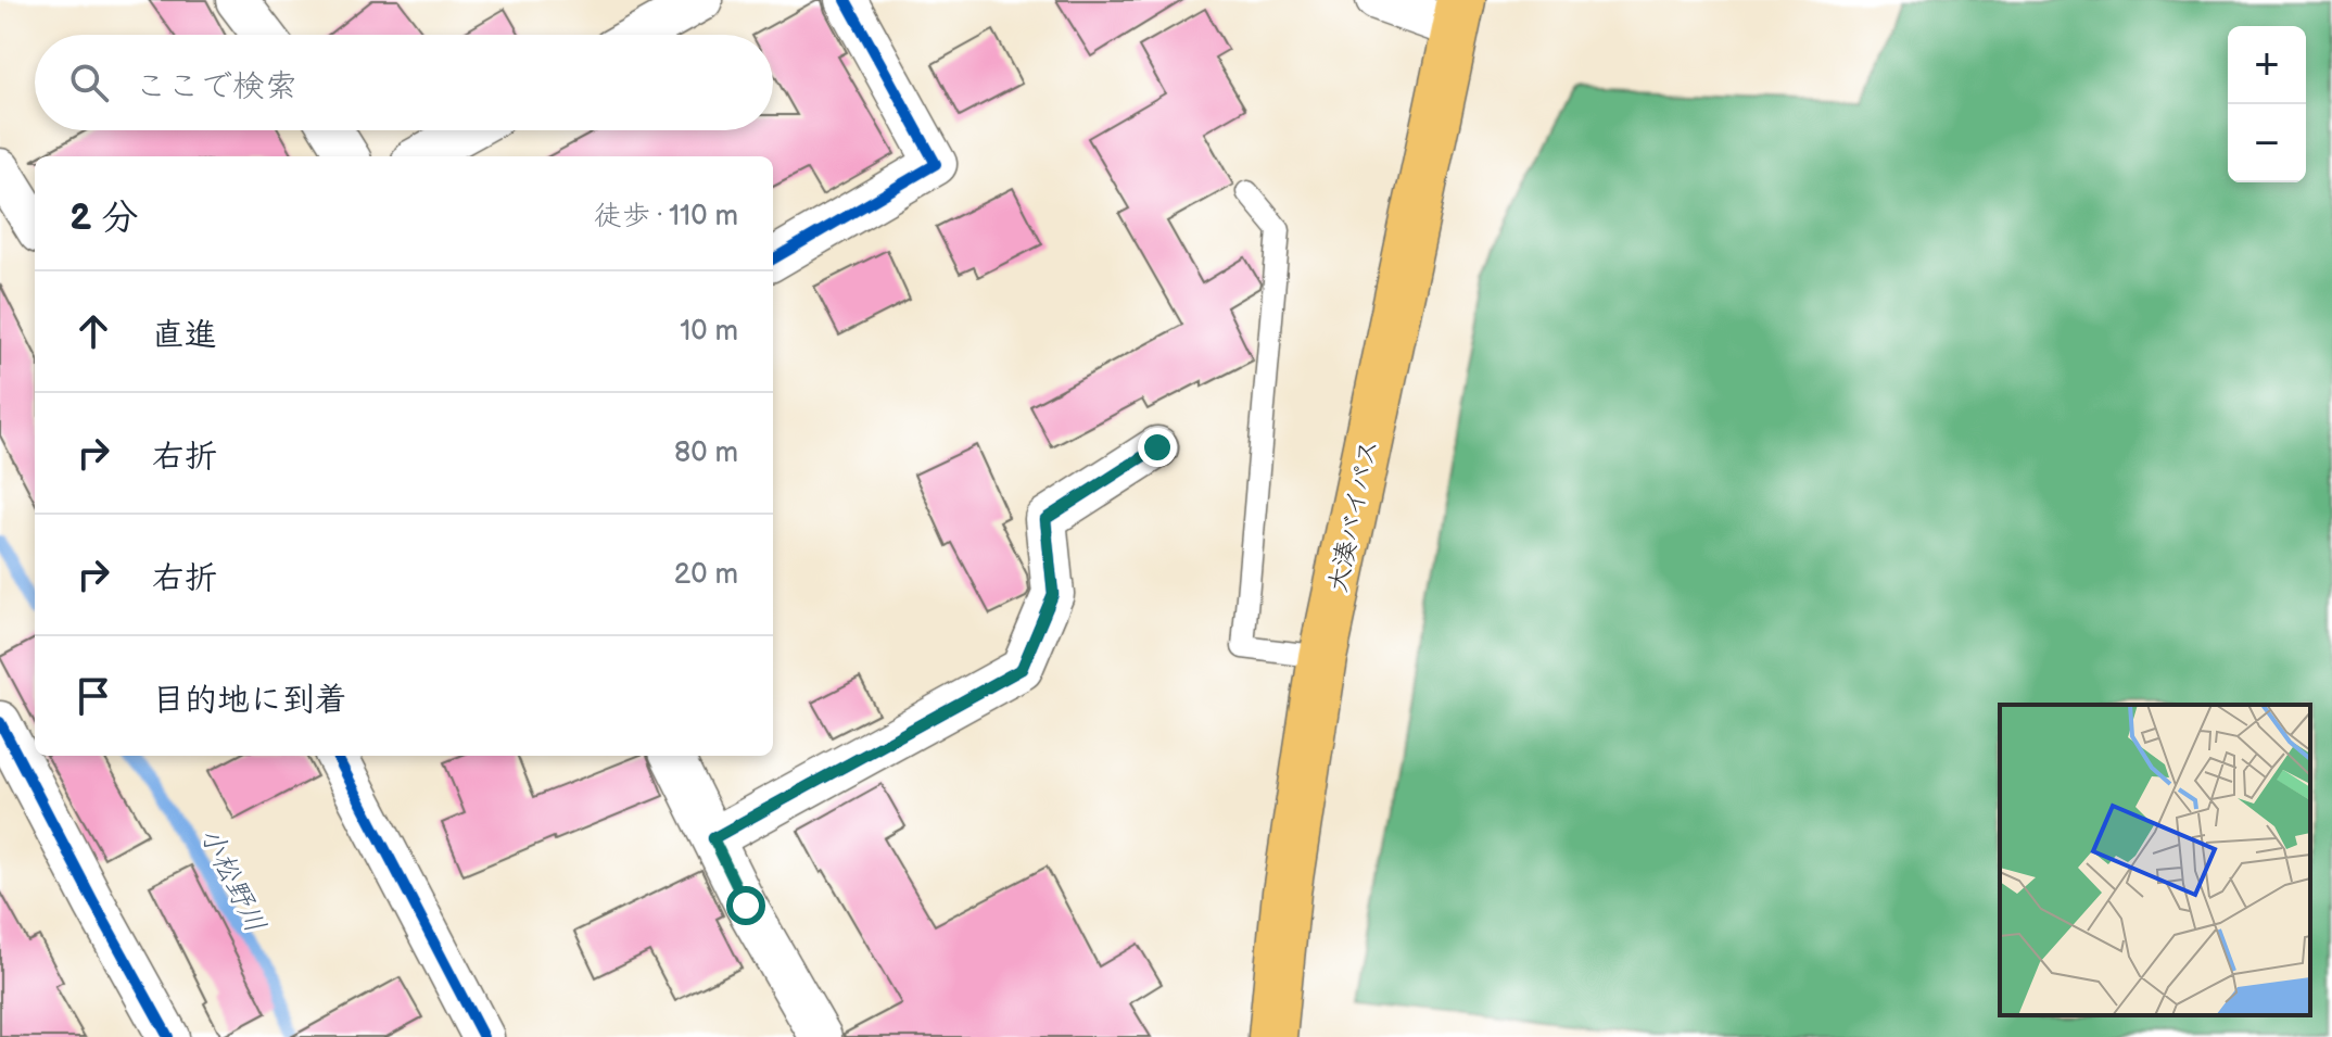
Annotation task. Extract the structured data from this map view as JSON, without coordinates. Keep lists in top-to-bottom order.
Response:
{
  "streets": {
    "highway": ["大湊バイパス"]
  },
  "water": ["小松野川"],
  "page": {
    "map_buttons": ["+", "−"],
    "search": "ここで検索",
    "heading": ["2 分", "徒歩 · 110 m"],
    "list": [
      ["直進", "10 m"],
      ["右折", "80 m"],
      ["右折", "20 m"],
      "目的地に到着"
    ]
  }
}
